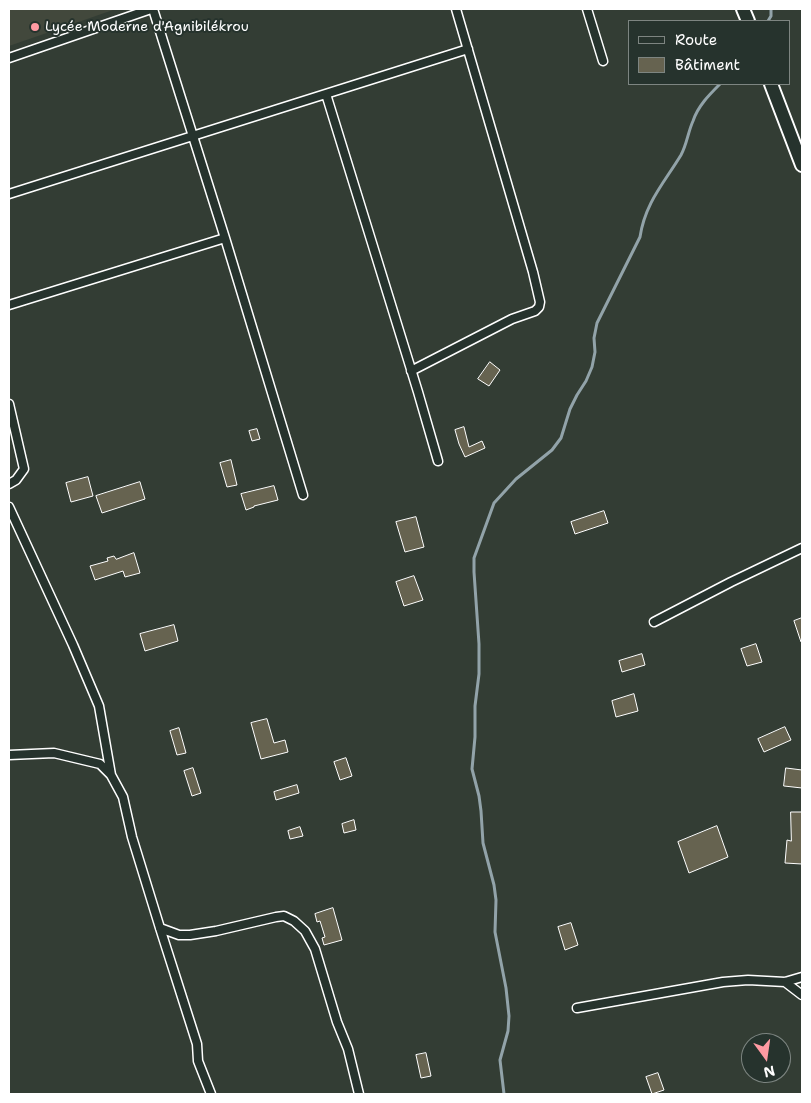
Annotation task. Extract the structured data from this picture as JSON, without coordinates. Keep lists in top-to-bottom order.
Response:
{
  "places": ["Lycée Moderne d'Agnibilékrou"],
  "legend": ["Route", "Bâtiment"],
  "north": "bottom"
}
